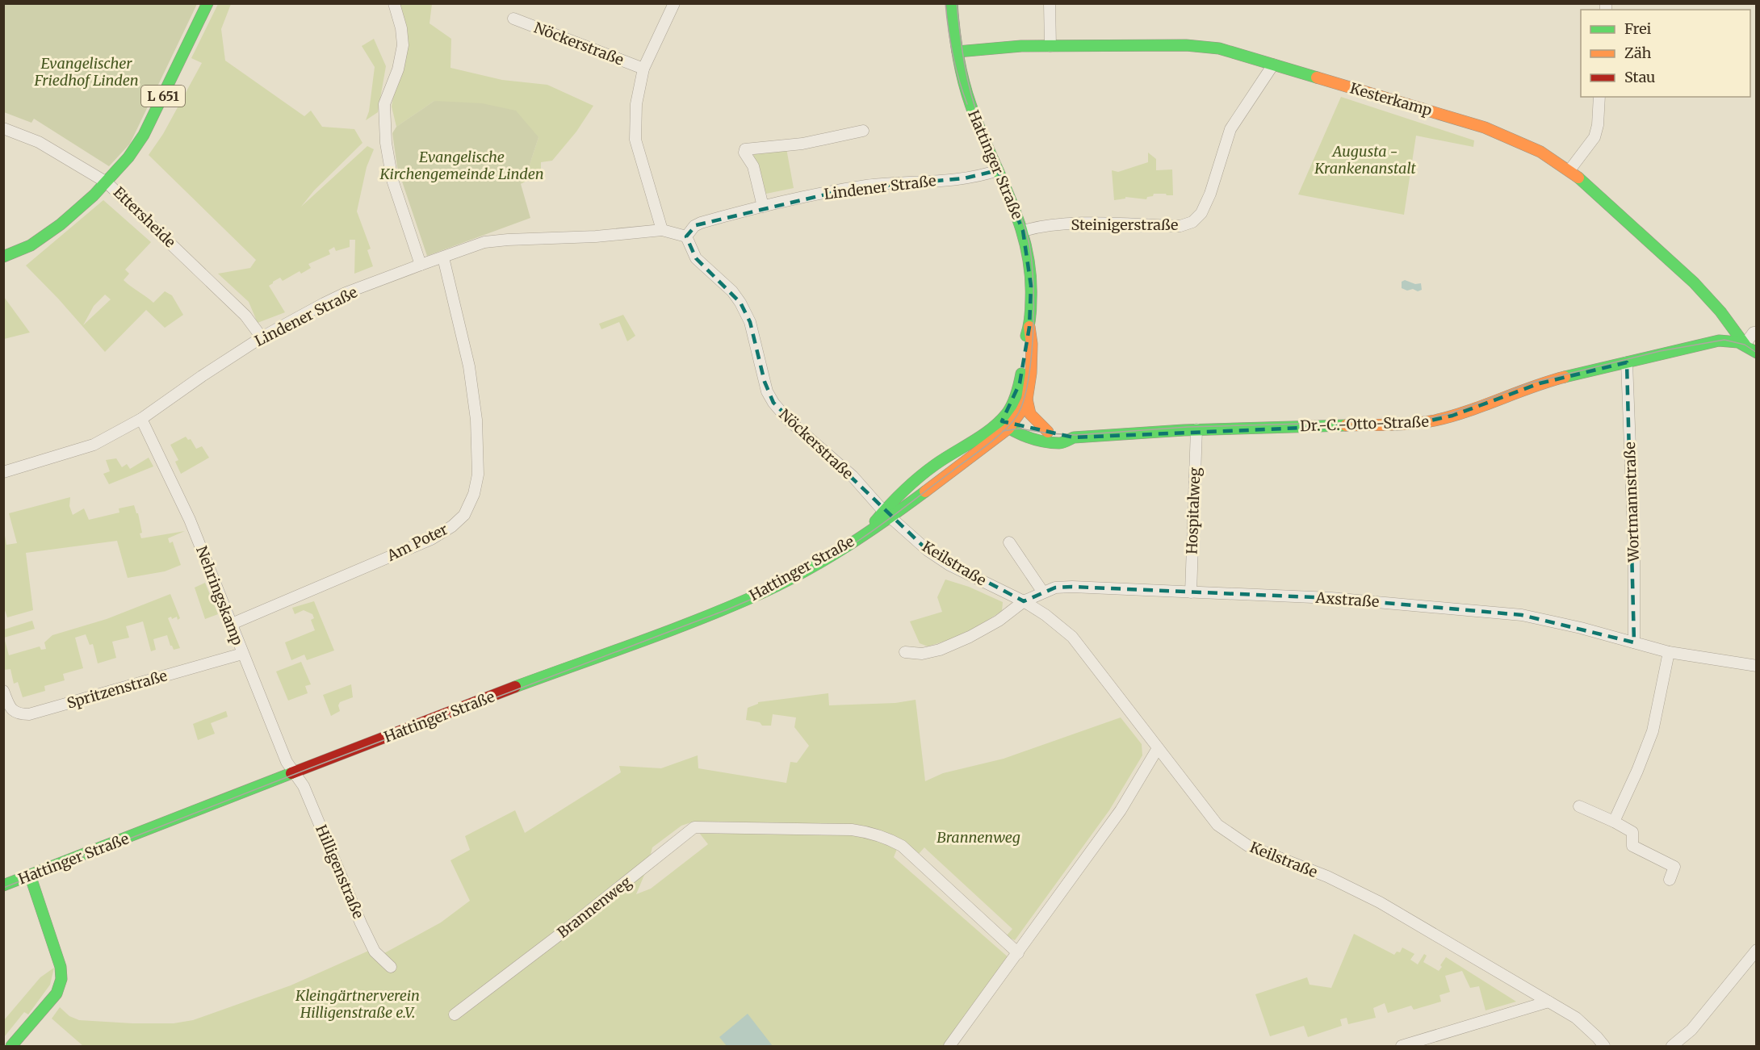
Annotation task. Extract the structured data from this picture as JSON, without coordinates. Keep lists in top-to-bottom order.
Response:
{
  "streets": {
    "street": [
      "Nöckerstraße",
      "L 651",
      "Kesterkamp",
      "Hattinger Straße",
      "Lindener Straße",
      "Ettersheide",
      "Steinigerstraße",
      "Dr.-C.-Otto-Straße",
      "Wortmannstraße",
      "Hospitalweg",
      "Am Poter",
      "Keilstraße",
      "Nehringskamp",
      "Axstraße",
      "Spritzenstraße",
      "Hilligenstraße",
      "Brannenweg"
    ]
  },
  "crossings": [
    ["Nöckerstraße", "Hattinger Straße"],
    ["Nöckerstraße", "Lindener Straße"],
    ["Nöckerstraße", "Keilstraße"],
    ["L 651", "Ettersheide"],
    ["Kesterkamp", "Hattinger Straße"],
    ["Kesterkamp", "Steinigerstraße"],
    ["Kesterkamp", "Dr.-C.-Otto-Straße"],
    ["Hattinger Straße", "Lindener Straße"],
    ["Hattinger Straße", "Steinigerstraße"],
    ["Hattinger Straße", "Dr.-C.-Otto-Straße"],
    ["Hattinger Straße", "Keilstraße"],
    ["Hattinger Straße", "Nehringskamp"],
    ["Hattinger Straße", "Hilligenstraße"],
    ["Lindener Straße", "Ettersheide"],
    ["Lindener Straße", "Am Poter"],
    ["Lindener Straße", "Nehringskamp"],
    ["Dr.-C.-Otto-Straße", "Wortmannstraße"],
    ["Dr.-C.-Otto-Straße", "Hospitalweg"],
    ["Wortmannstraße", "Axstraße"],
    ["Hospitalweg", "Axstraße"],
    ["Am Poter", "Nehringskamp"],
    ["Keilstraße", "Axstraße"],
    ["Nehringskamp", "Spritzenstraße"],
    ["Nehringskamp", "Hilligenstraße"]
  ],
  "parks": [
    "Evangelischer Friedhof Linden",
    "Augusta - Krankenanstalt",
    "Evangelische Kirchengemeinde Linden",
    "Brannenweg",
    "Kleingärtnerverein Hilligenstraße e.V."
  ],
  "legend": ["Frei", "Zäh", "Stau"]
}
